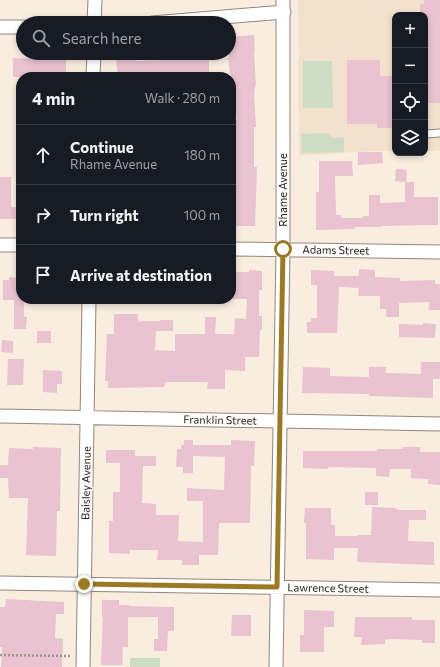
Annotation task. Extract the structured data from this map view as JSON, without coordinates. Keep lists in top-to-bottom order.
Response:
{
  "streets": {
    "street": [
      "Rhame Avenue",
      "Adams Street",
      "Franklin Street",
      "Baisley Avenue",
      "Lawrence Street"
    ]
  },
  "crossings": [
    ["Rhame Avenue", "Adams Street"],
    ["Rhame Avenue", "Franklin Street"],
    ["Rhame Avenue", "Lawrence Street"],
    ["Franklin Street", "Baisley Avenue"],
    ["Baisley Avenue", "Lawrence Street"]
  ],
  "page": {
    "map_buttons": ["+", "−"],
    "search": "Search here",
    "heading": ["4 min", "Walk · 280 m"],
    "list": [
      ["Continue", "Rhame Avenue", "180 m"],
      ["Turn right", "100 m"],
      "Arrive at destination"
    ]
  }
}
